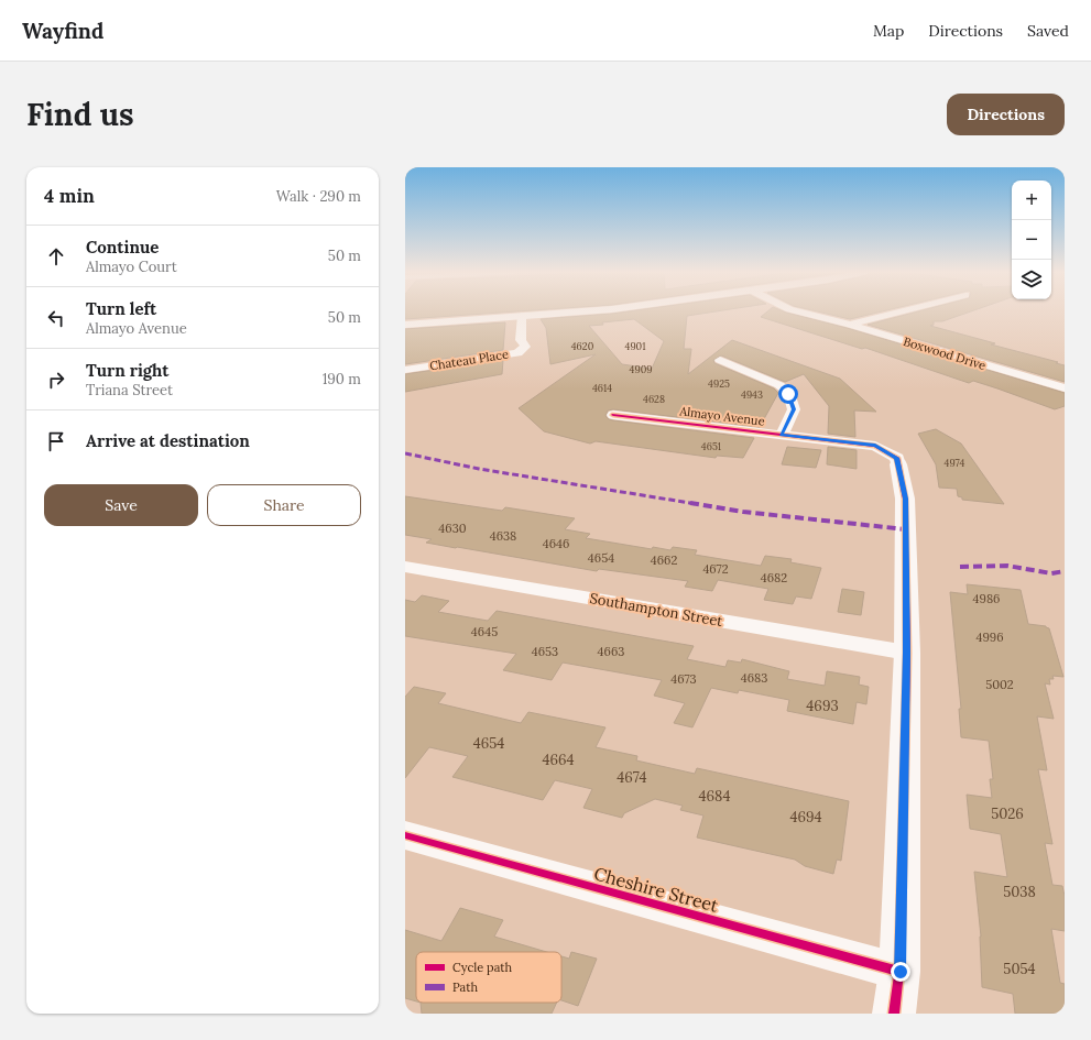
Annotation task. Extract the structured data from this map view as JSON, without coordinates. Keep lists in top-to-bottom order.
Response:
{
  "streets": {
    "street": [
      "Boxwood Drive",
      "Chateau Place",
      "Almayo Avenue",
      "Southampton Street",
      "Cheshire Street"
    ]
  },
  "house_numbers": [
    "4620",
    "4901",
    "4909",
    "4925",
    "4614",
    "4943",
    "4628",
    "4651",
    "4974",
    "4630",
    "4638",
    "4646",
    "4654",
    "4662",
    "4672",
    "4682",
    "4986",
    "4645",
    "4996",
    "4653",
    "4663",
    "4683",
    "4673",
    "5002",
    "4693",
    "4654",
    "4664",
    "4674",
    "4684",
    "5026",
    "4694",
    "5038",
    "5054"
  ],
  "legend": ["Cycle path", "Path"],
  "page": {
    "header": "Wayfind",
    "nav": ["Map", "Directions", "Saved"],
    "buttons": [
      "Directions",
      ["Save", "Share"]
    ],
    "title": "Find us",
    "heading": ["4 min", "Walk · 290 m"],
    "map_buttons": ["+", "−"],
    "list": [
      ["Continue", "Almayo Court", "50 m"],
      ["Turn left", "Almayo Avenue", "50 m"],
      ["Turn right", "Triana Street", "190 m"],
      "Arrive at destination"
    ]
  }
}
